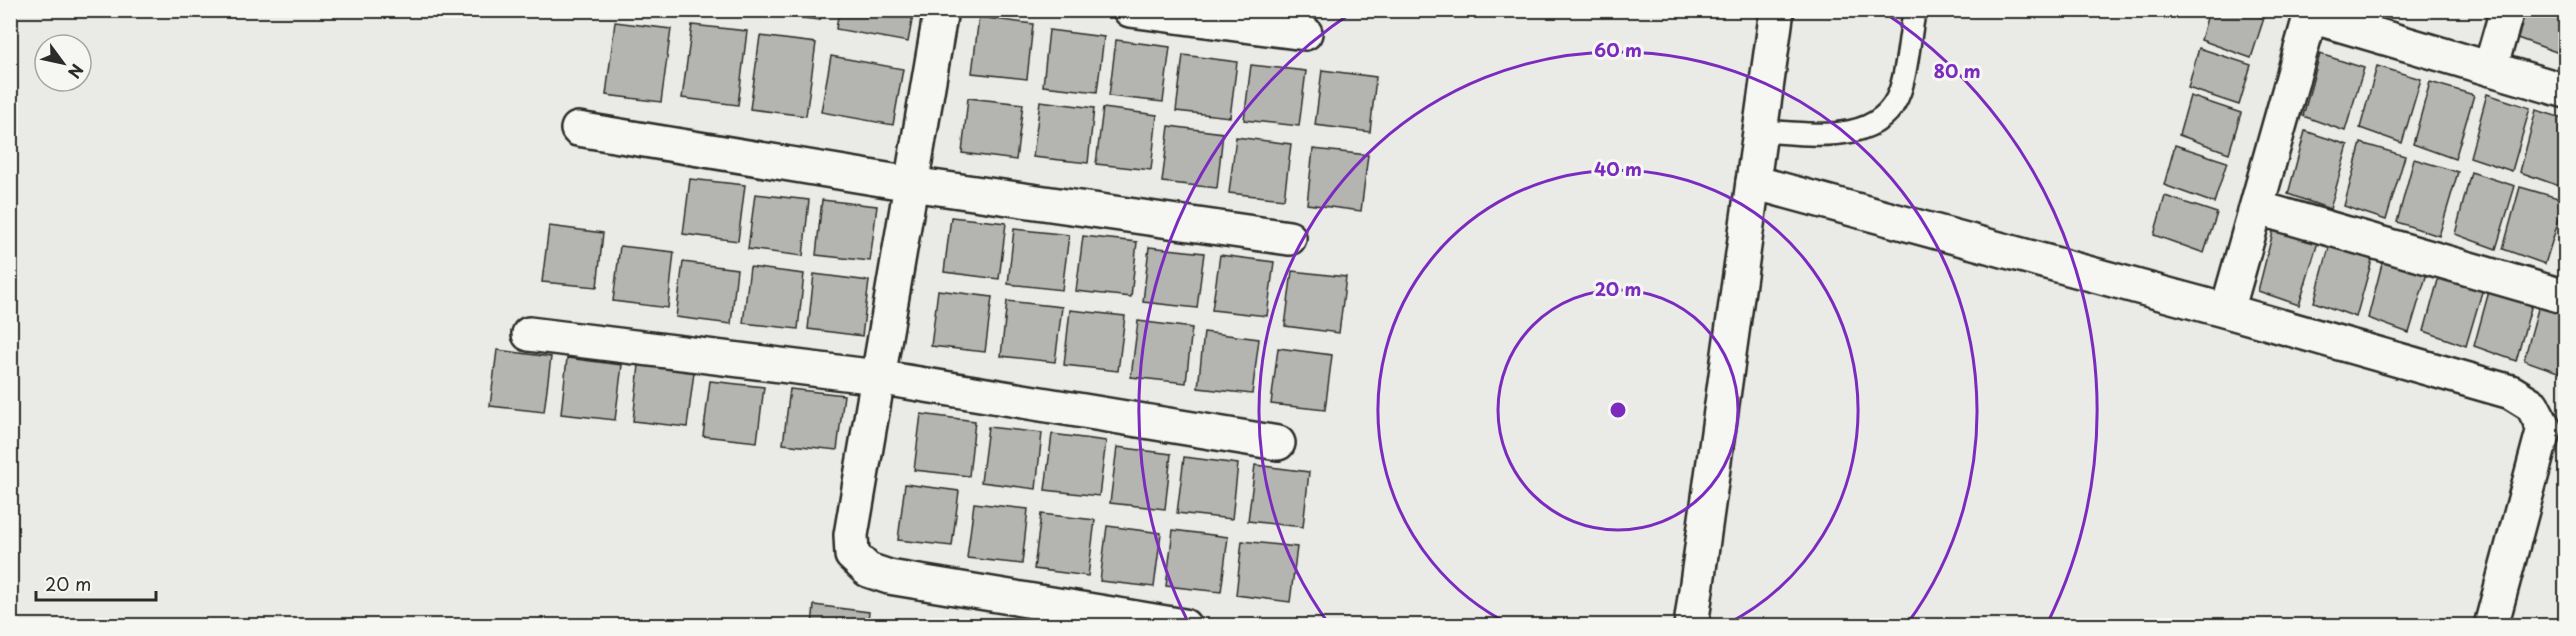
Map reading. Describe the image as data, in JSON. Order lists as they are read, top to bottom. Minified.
{"scale_bar":"20 m","north":"bottom right","rings":["60 m","80 m","40 m","20 m"]}
